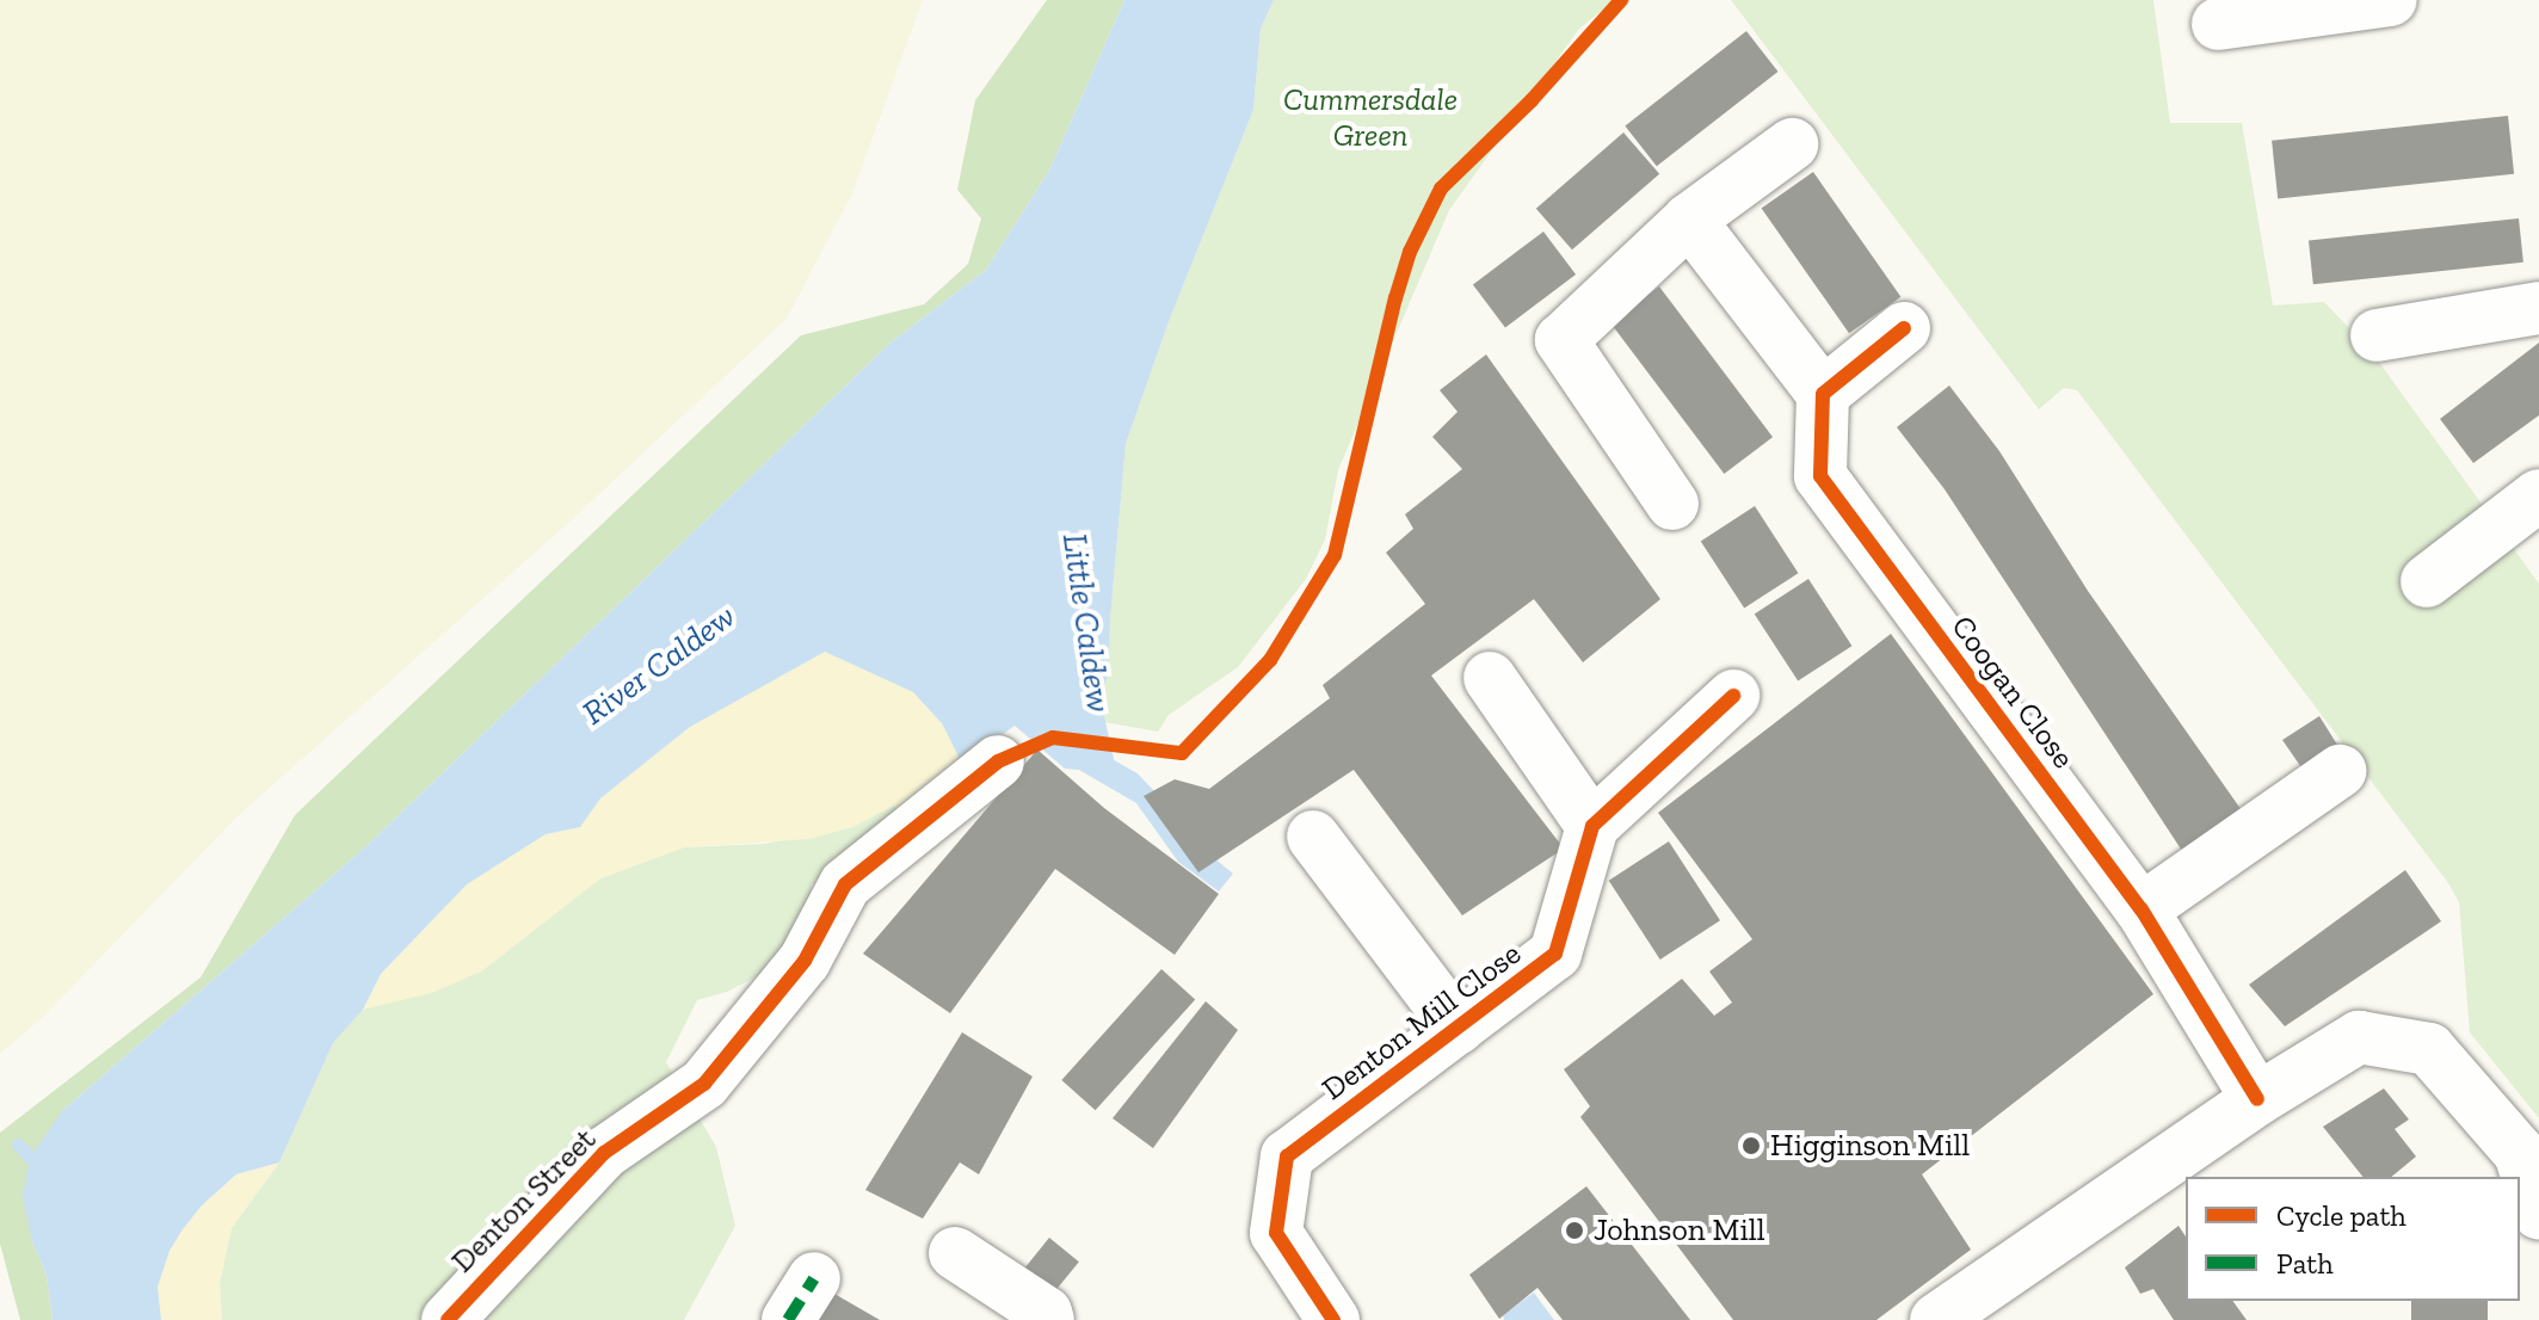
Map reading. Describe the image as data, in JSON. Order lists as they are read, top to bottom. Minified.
{"streets":{"street":["Coogan Close","Denton Mill Close","Denton Street"]},"water":["Little Caldew","River Caldew"],"parks":["Cummersdale Green"],"places":["Higginson Mill","Johnson Mill"],"legend":["Cycle path","Path"]}
